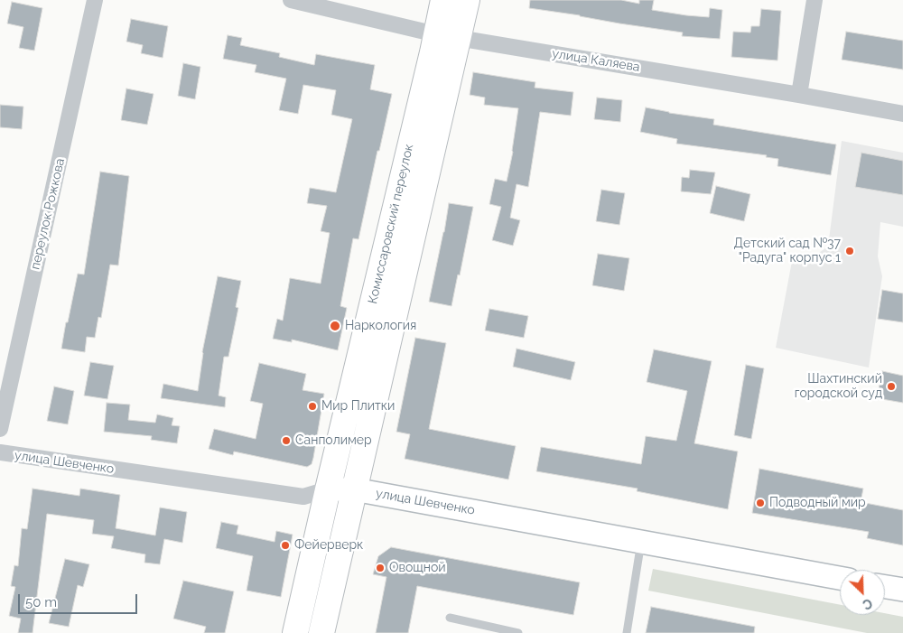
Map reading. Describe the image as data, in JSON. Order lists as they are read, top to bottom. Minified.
{"streets":{"main road":["Комиссаровский переулок","улица Шевченко"],"street":["улица Каляева","переулок Рожкова"]},"crossings":[["улица Каляева","Комиссаровский переулок"],["Комиссаровский переулок","улица Шевченко"]],"places":["Детский сад №37 \"Радуга\" корпус 1","Наркология","Шахтинский городской суд","Мир Плитки","Санполимер","Подводный мир","Фейерверк","Овощной"],"scale_bar":"50 m","north":"bottom right"}
